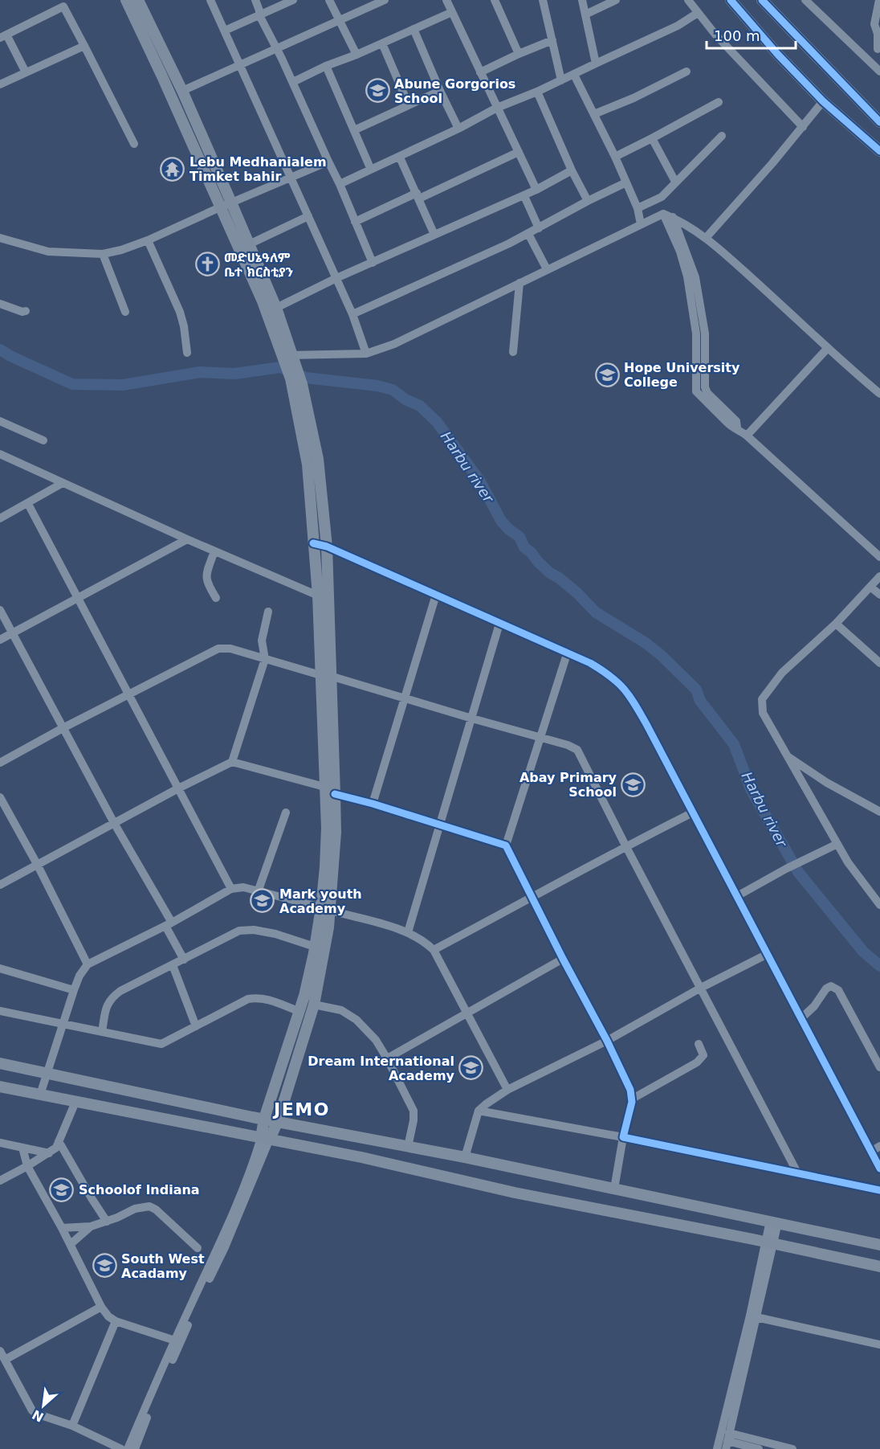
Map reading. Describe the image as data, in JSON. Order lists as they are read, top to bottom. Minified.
{"districts":["JEMO"],"water":["Harbu river"],"places":{"school or university":["Abune Gorgorios School","Hope University College","Abay Primary School","Mark youth Academy","Dream International Academy","Schoolof Indiana","South West Acadamy"],"temple":["Lebu Medhanialem Timket bahir"],"church":["መድሀኔዓለም ቤተ ክርስቲያን"]},"scale_bar":"100 m","north":"bottom left"}
